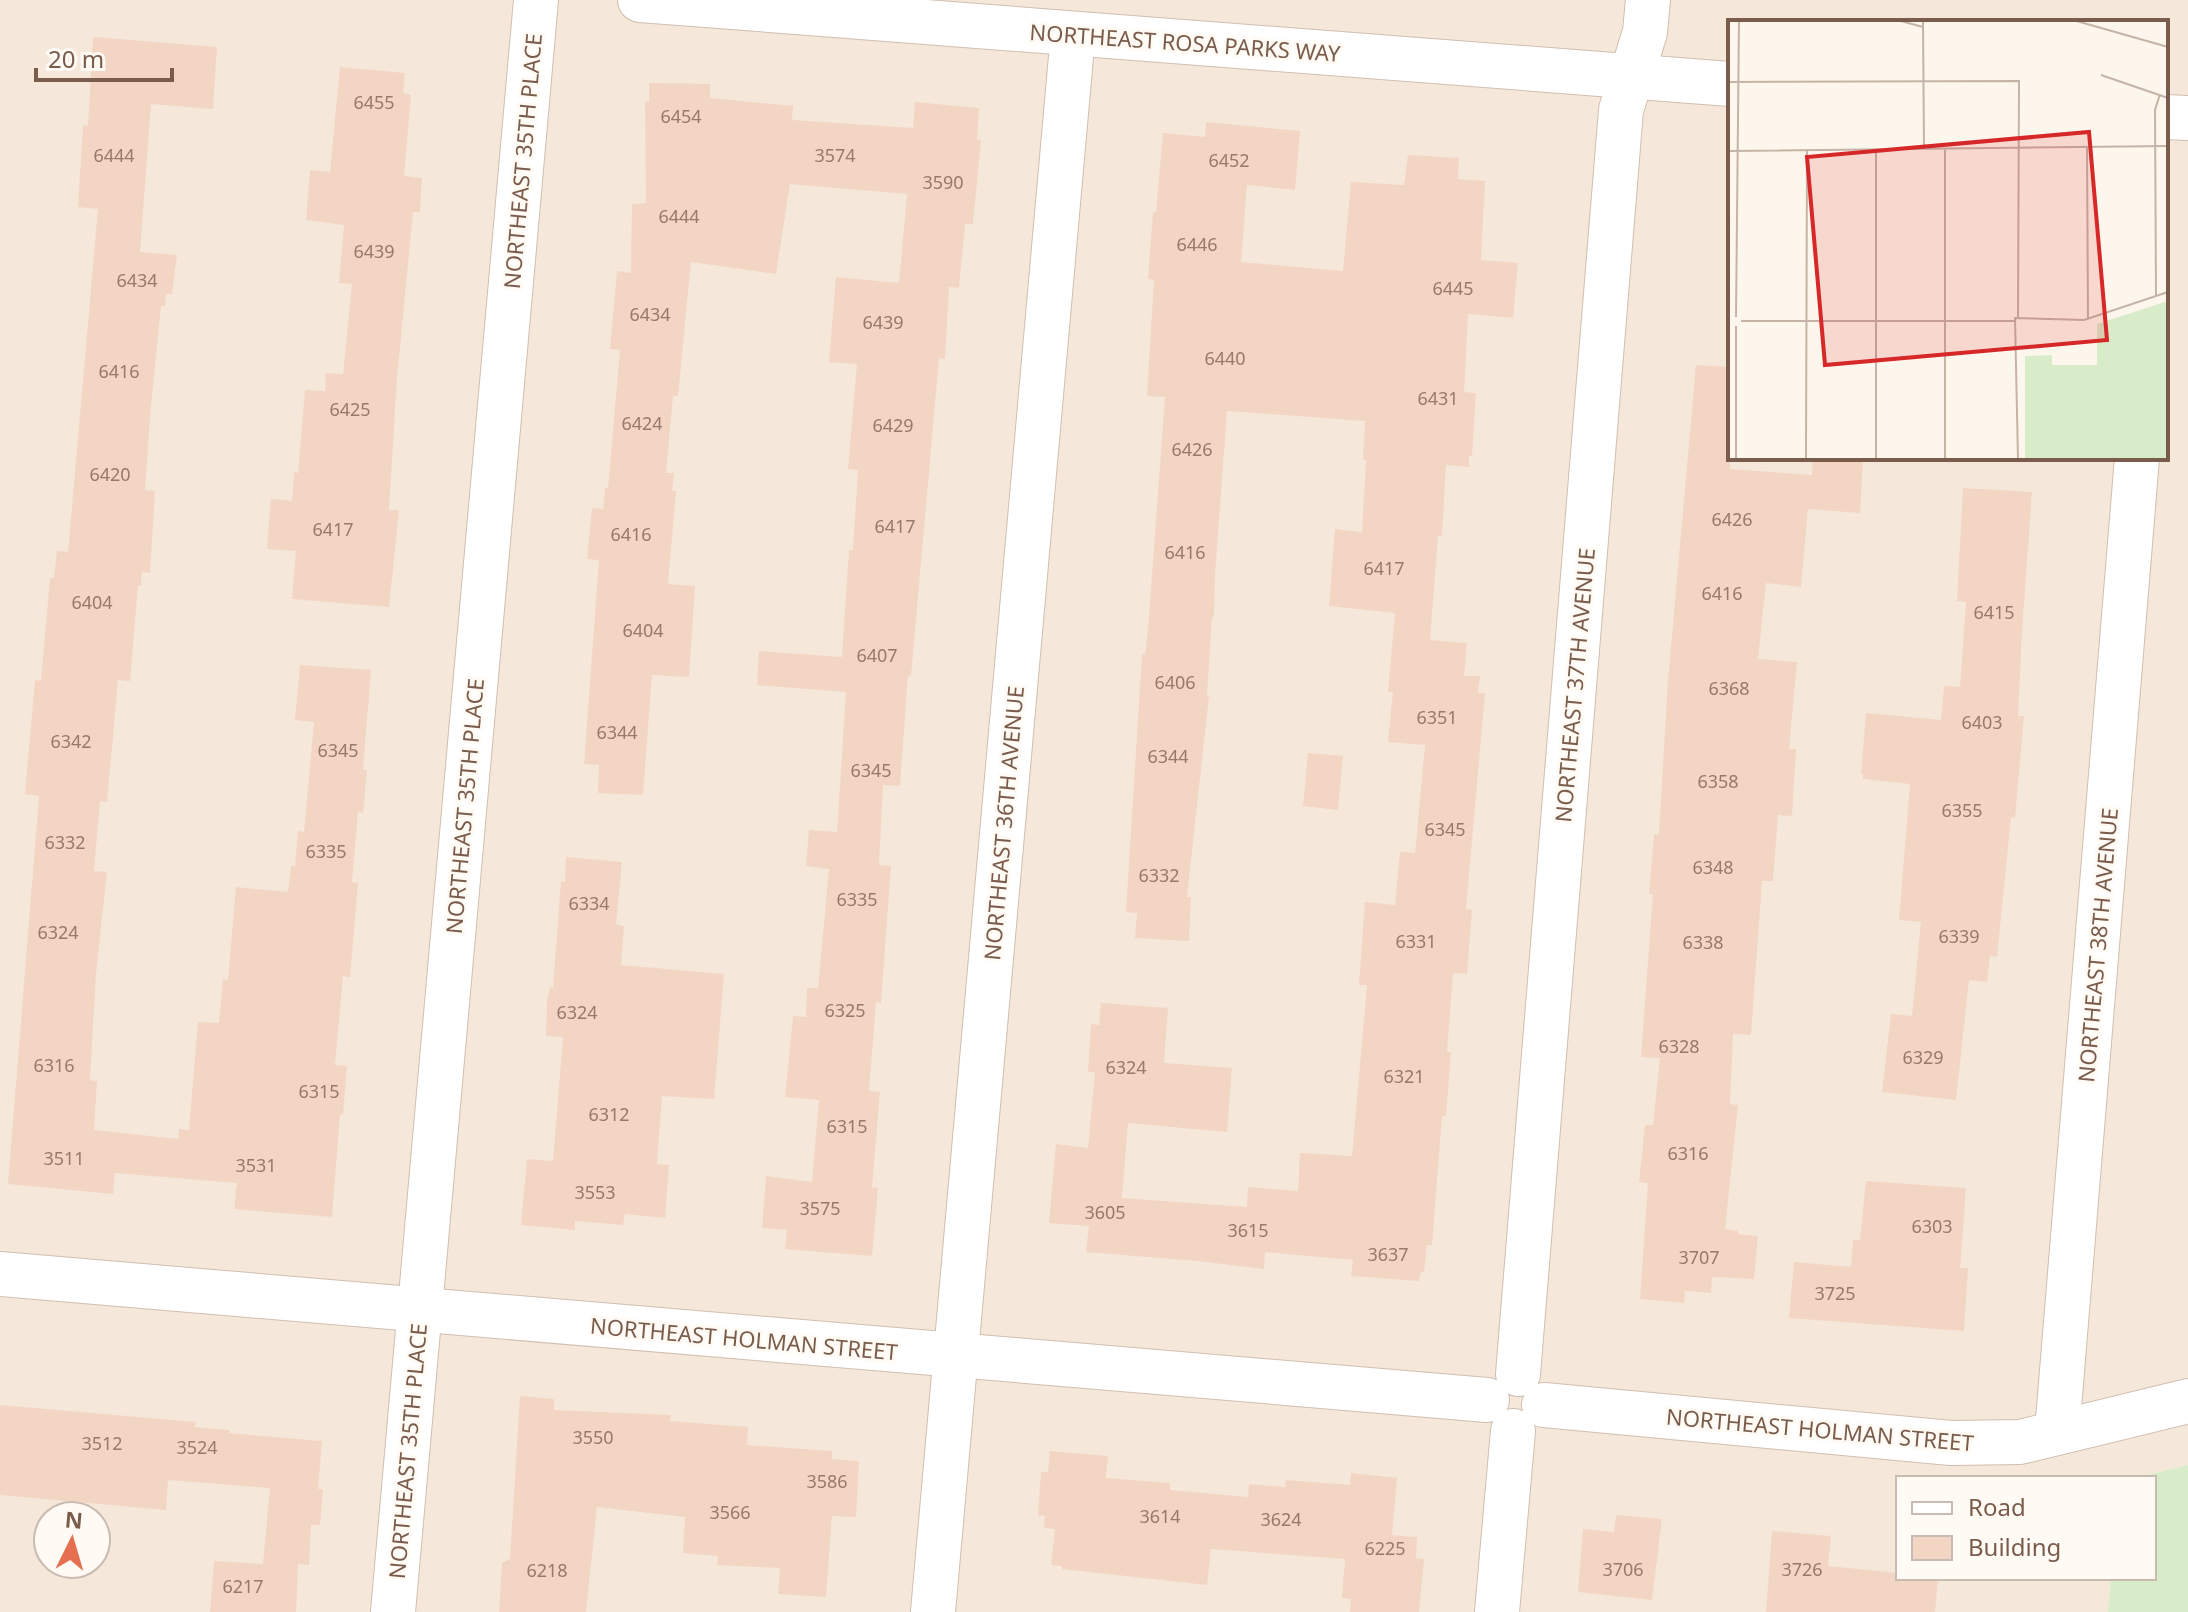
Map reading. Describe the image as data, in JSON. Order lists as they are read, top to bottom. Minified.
{"streets":{"street":["NORTHEAST ROSA PARKS WAY","NORTHEAST 35TH PLACE","NORTHEAST 37TH AVENUE","NORTHEAST 36TH AVENUE","NORTHEAST 38TH AVENUE","NORTHEAST HOLMAN STREET"]},"crossings":[["NORTHEAST ROSA PARKS WAY","NORTHEAST 37TH AVENUE"],["NORTHEAST ROSA PARKS WAY","NORTHEAST 36TH AVENUE"],["NORTHEAST 35TH PLACE","NORTHEAST HOLMAN STREET"],["NORTHEAST 37TH AVENUE","NORTHEAST HOLMAN STREET"],["NORTHEAST 36TH AVENUE","NORTHEAST HOLMAN STREET"],["NORTHEAST 38TH AVENUE","NORTHEAST HOLMAN STREET"]],"house_numbers":["6455","6454","6444","3574","6452","3590","6444","6446","6439","6434","6445","6434","6439","6440","6416","6431","6425","6424","6429","6426","6420","6426","6417","6417","6416","6416","6417","6416","6404","6415","6404","6407","6406","6368","6351","6403","6344","6342","6345","6344","6345","6358","6355","6345","6332","6335","6348","6332","6335","6334","6324","6339","6331","6338","6325","6324","6328","6329","6316","6324","6321","6315","6312","6315","6316","3511","3531","3553","3575","3605","6303","3615","3637","3707","3725","3550","3512","3524","3586","3566","3614","3624","6225","3706","3726","6218","6217"],"legend":["Road","Building"],"scale_bar":"20 m","north":"top"}
